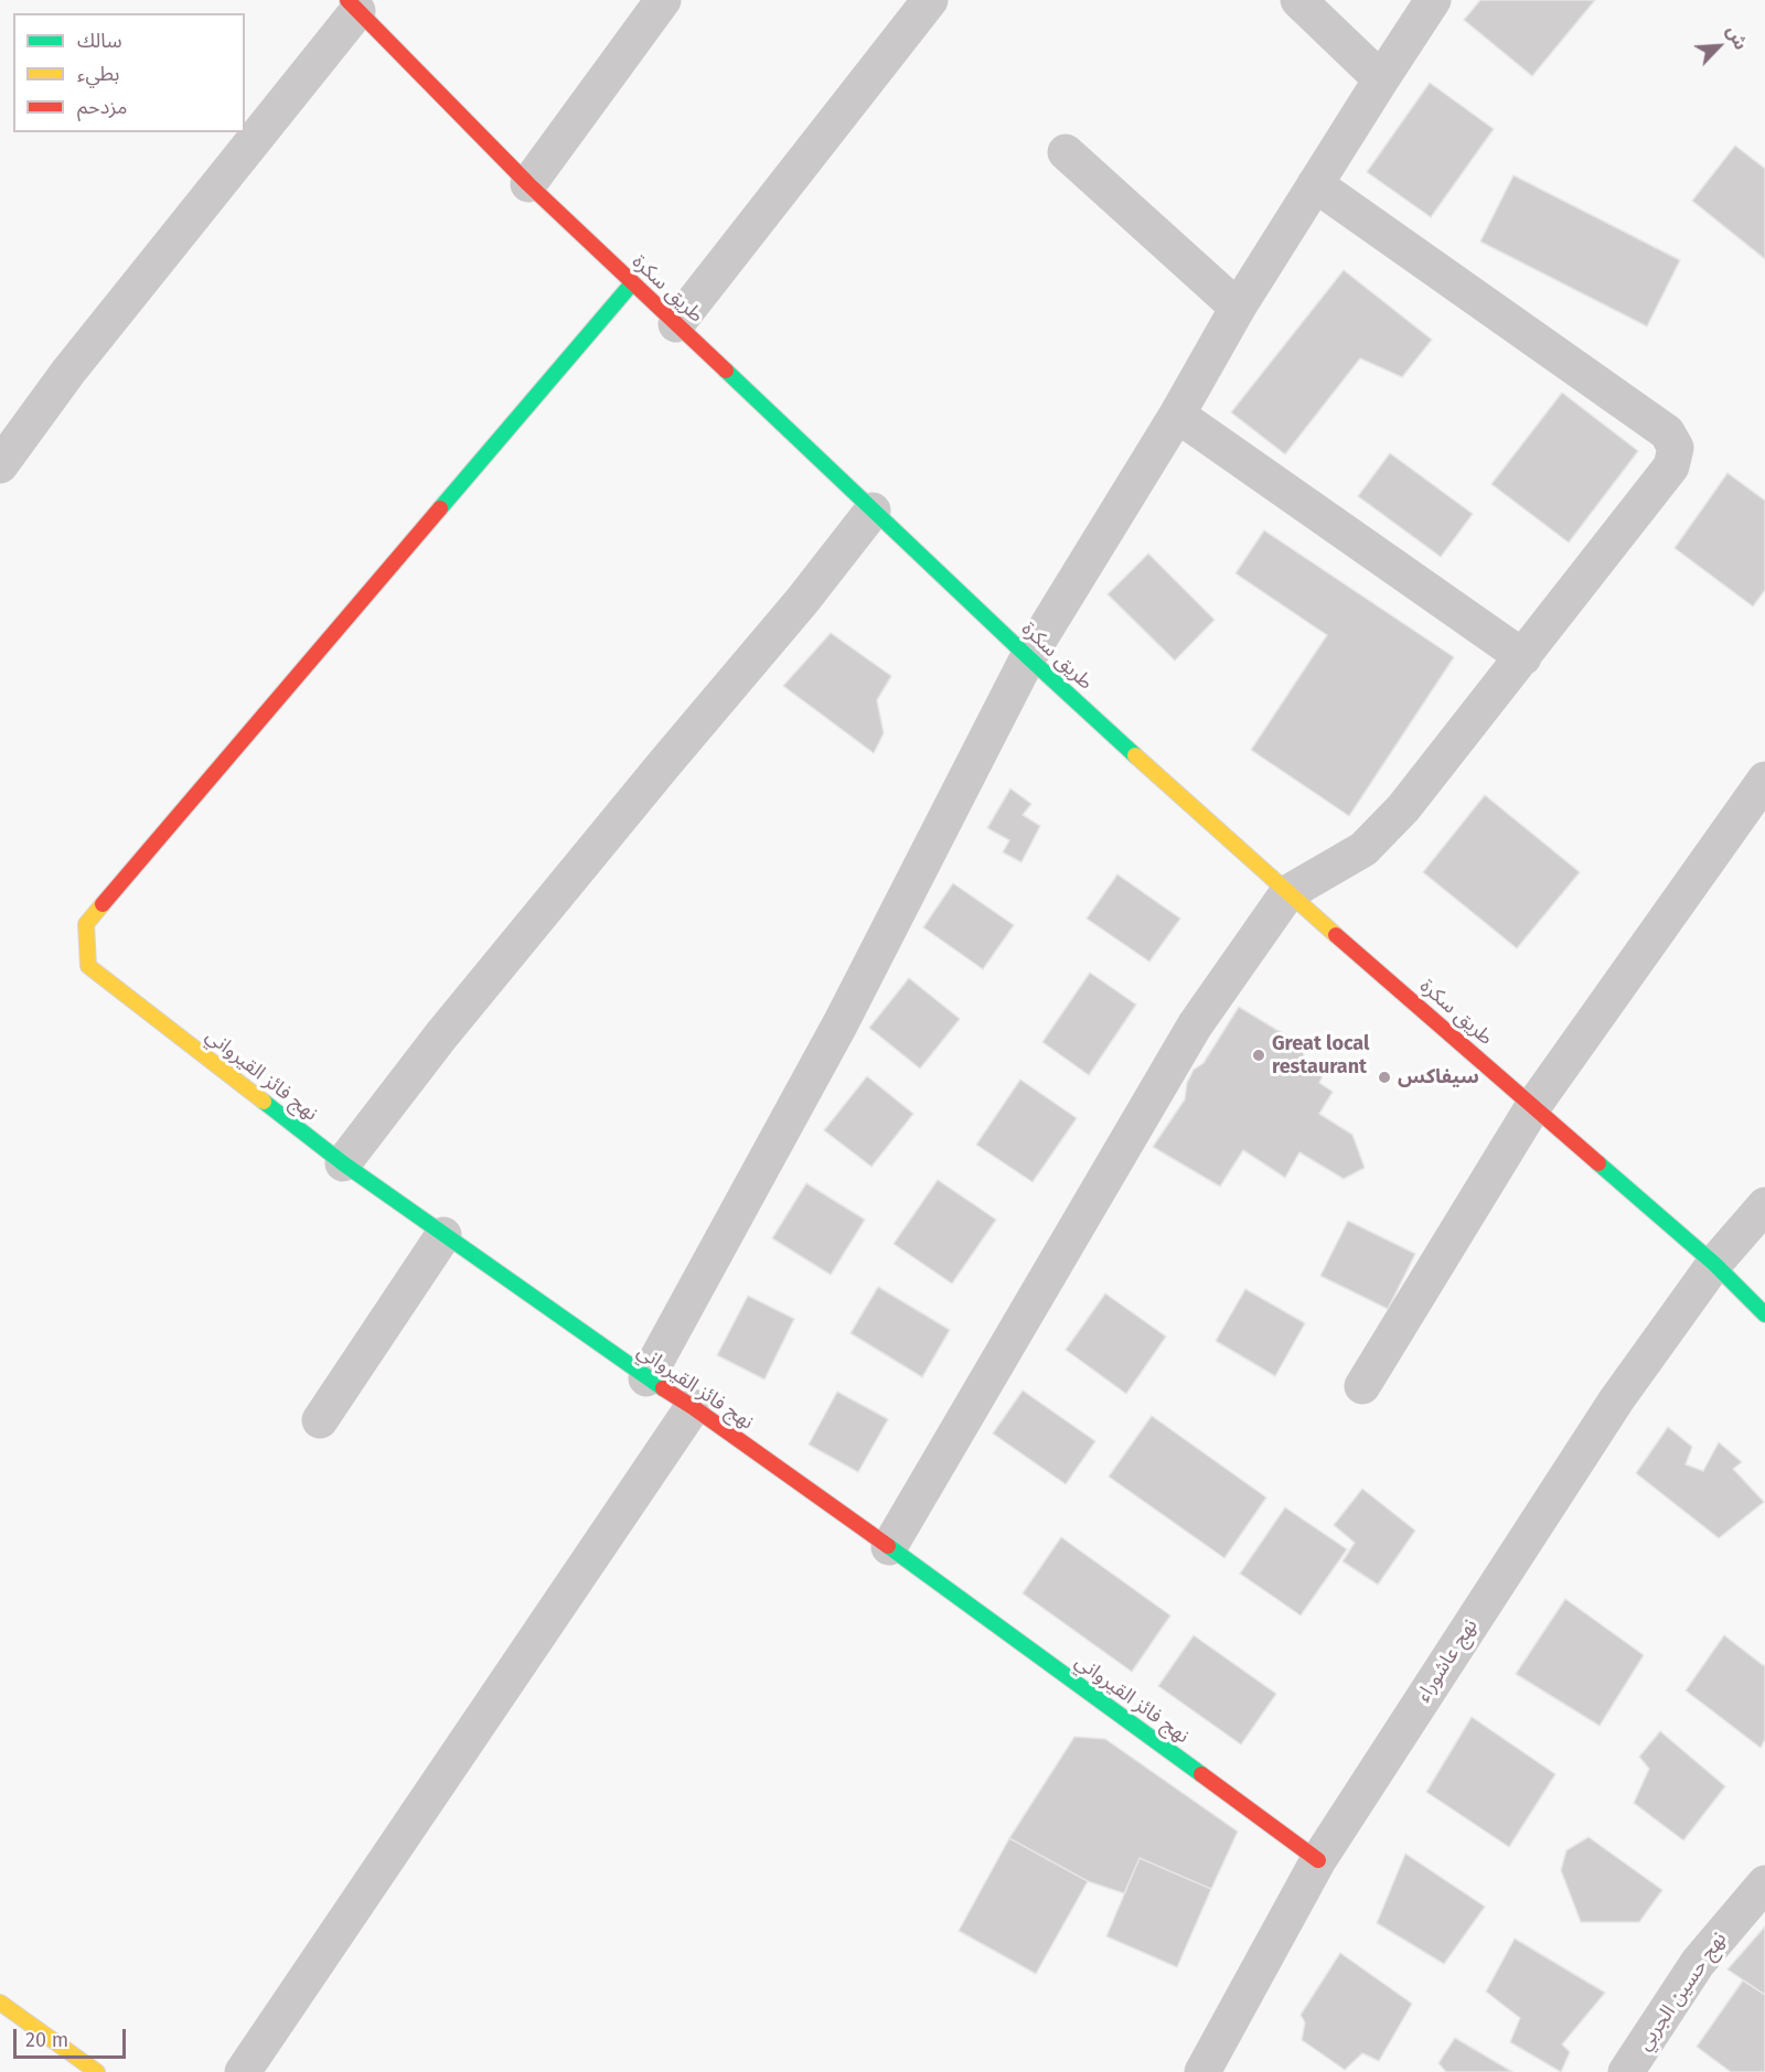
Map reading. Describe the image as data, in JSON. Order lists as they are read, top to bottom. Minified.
{"streets":{"street":["طريق سكرة","نهج فائز القيرواني","نهج عاشوراء","نهج حسين الجربي"]},"crossings":[["طريق سكرة","نهج فائز القيرواني"],["طريق سكرة","نهج عاشوراء"],["نهج فائز القيرواني","نهج عاشوراء"]],"places":["Great local restaurant","سيفاكس"],"legend":["سالك","بطيء","مزدحم"],"scale_bar":"20 m","north":"top right"}
